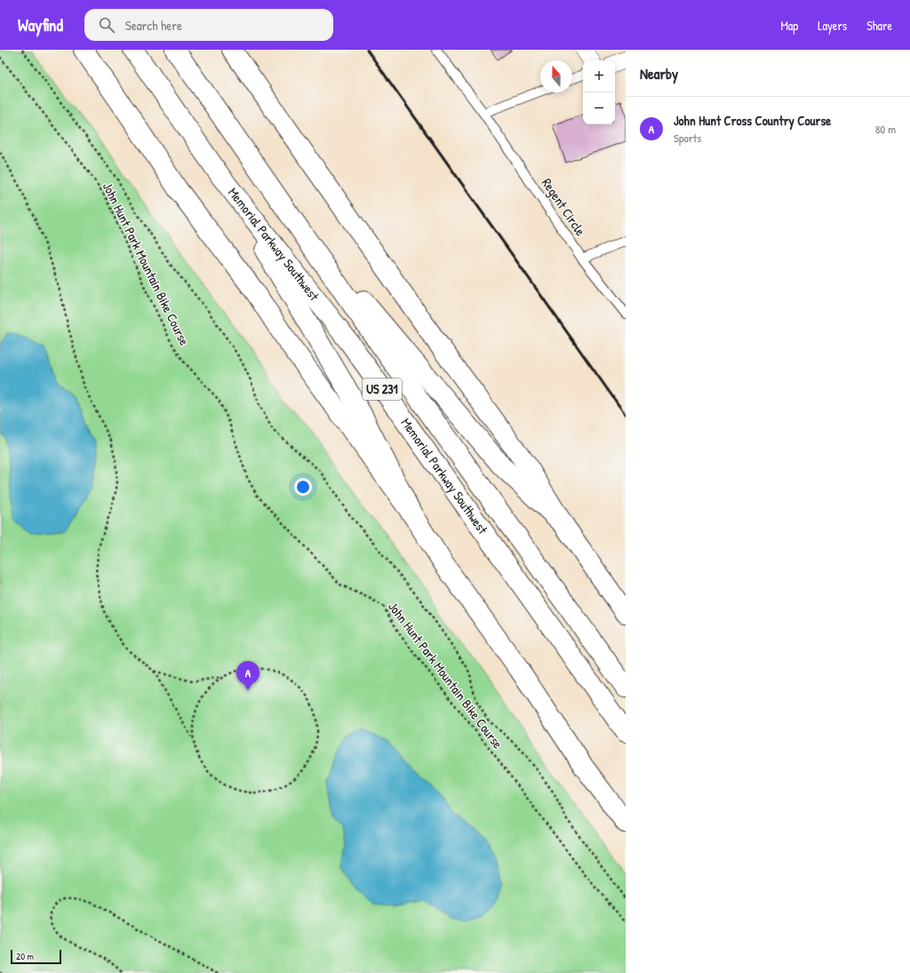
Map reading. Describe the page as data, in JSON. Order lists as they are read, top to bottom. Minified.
{"streets":{"main road":["Memorial Parkway Southwest","US 231"],"lane":["Regent Circle"],"path":["John Hunt Park Mountain Bike Course"]},"scale_bar":"20 m","north":"top","page":{"header":"Wayfind","search":"Search here","nav":["Map","Layers","Share"],"heading":"Nearby","map_buttons":["+","−"],"list":[{"mark":"A","name":"John Hunt Cross Country Course","note":"Sports","value":"80 m"}],"pins":"A","scale":"20 m"}}
